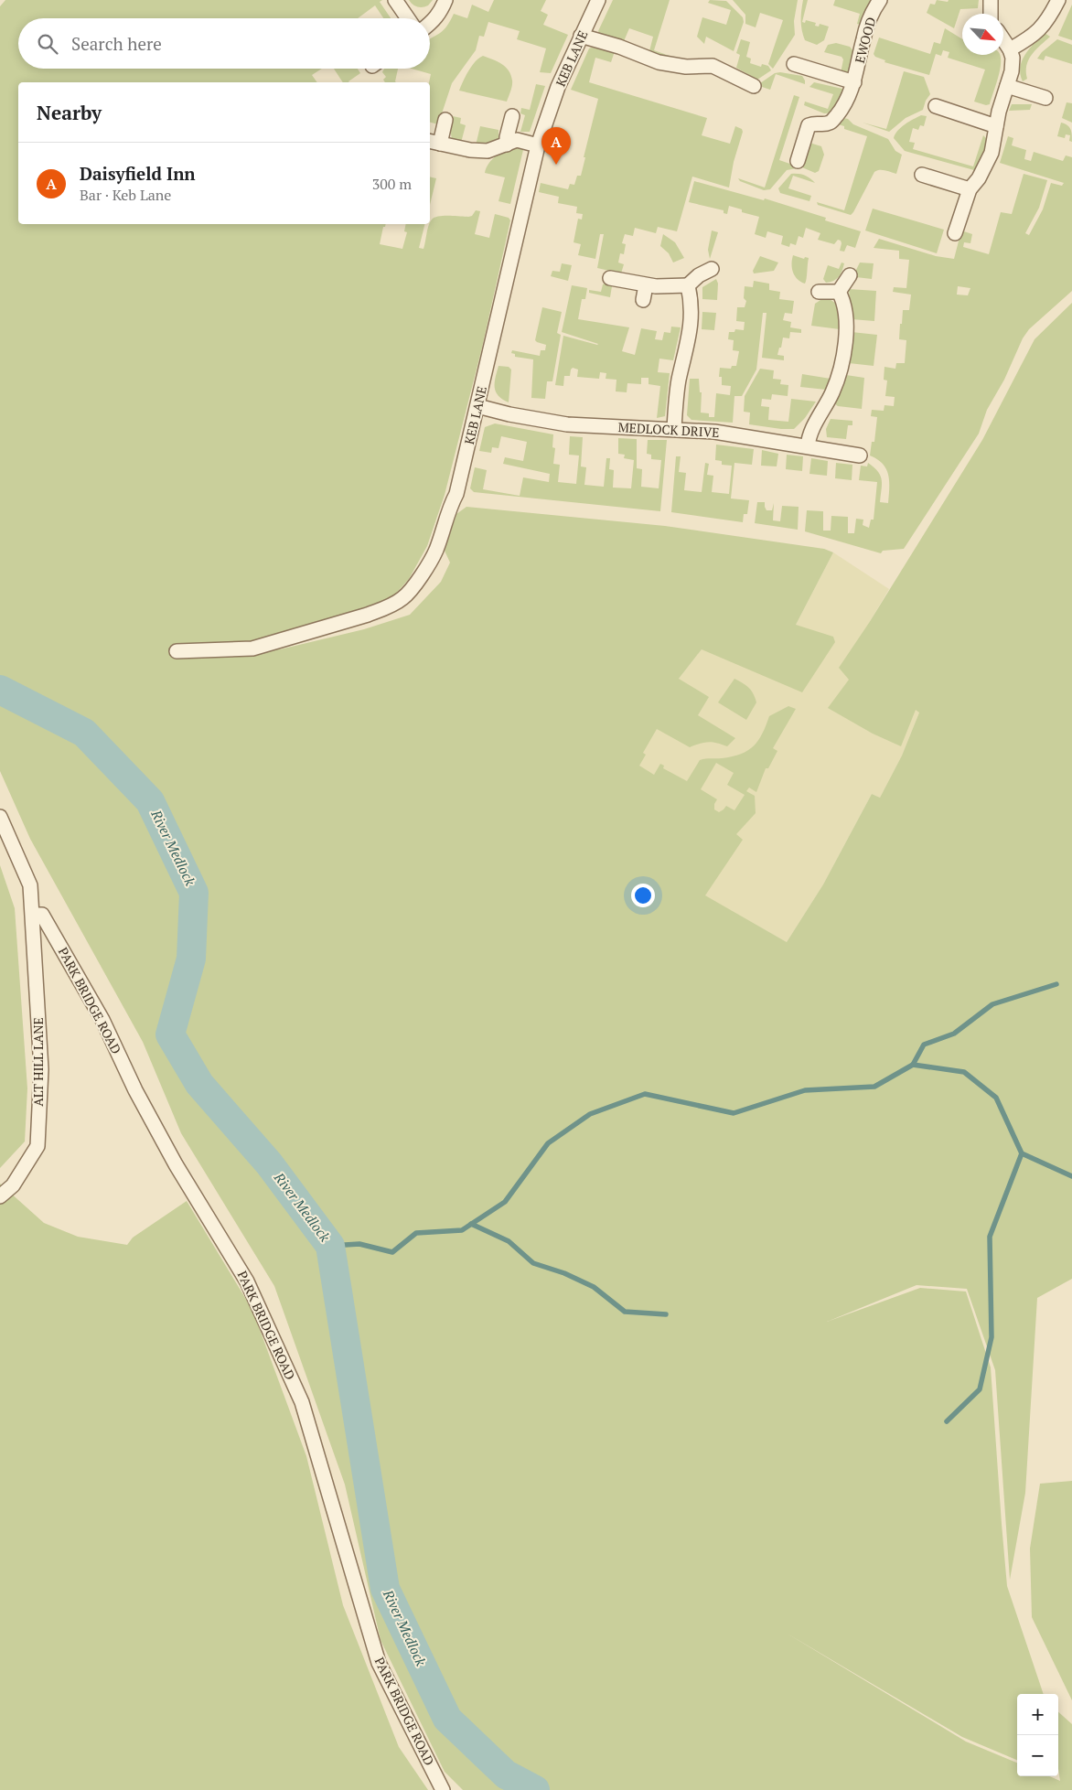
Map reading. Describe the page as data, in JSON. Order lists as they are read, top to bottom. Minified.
{"streets":{"street":["EWOOD","KEB LANE","MEDLOCK DRIVE","PARK BRIDGE ROAD","ALT HILL LANE"]},"crossings":[["KEB LANE","MEDLOCK DRIVE"],["PARK BRIDGE ROAD","ALT HILL LANE"]],"water":["River Medlock"],"north":"bottom right","page":{"search":"Search here","heading":"Nearby","pins":"A","list":[{"mark":"A","name":"Daisyfield Inn","note":"Bar · Keb Lane","value":"300 m"}],"map_buttons":["+","−"]}}
